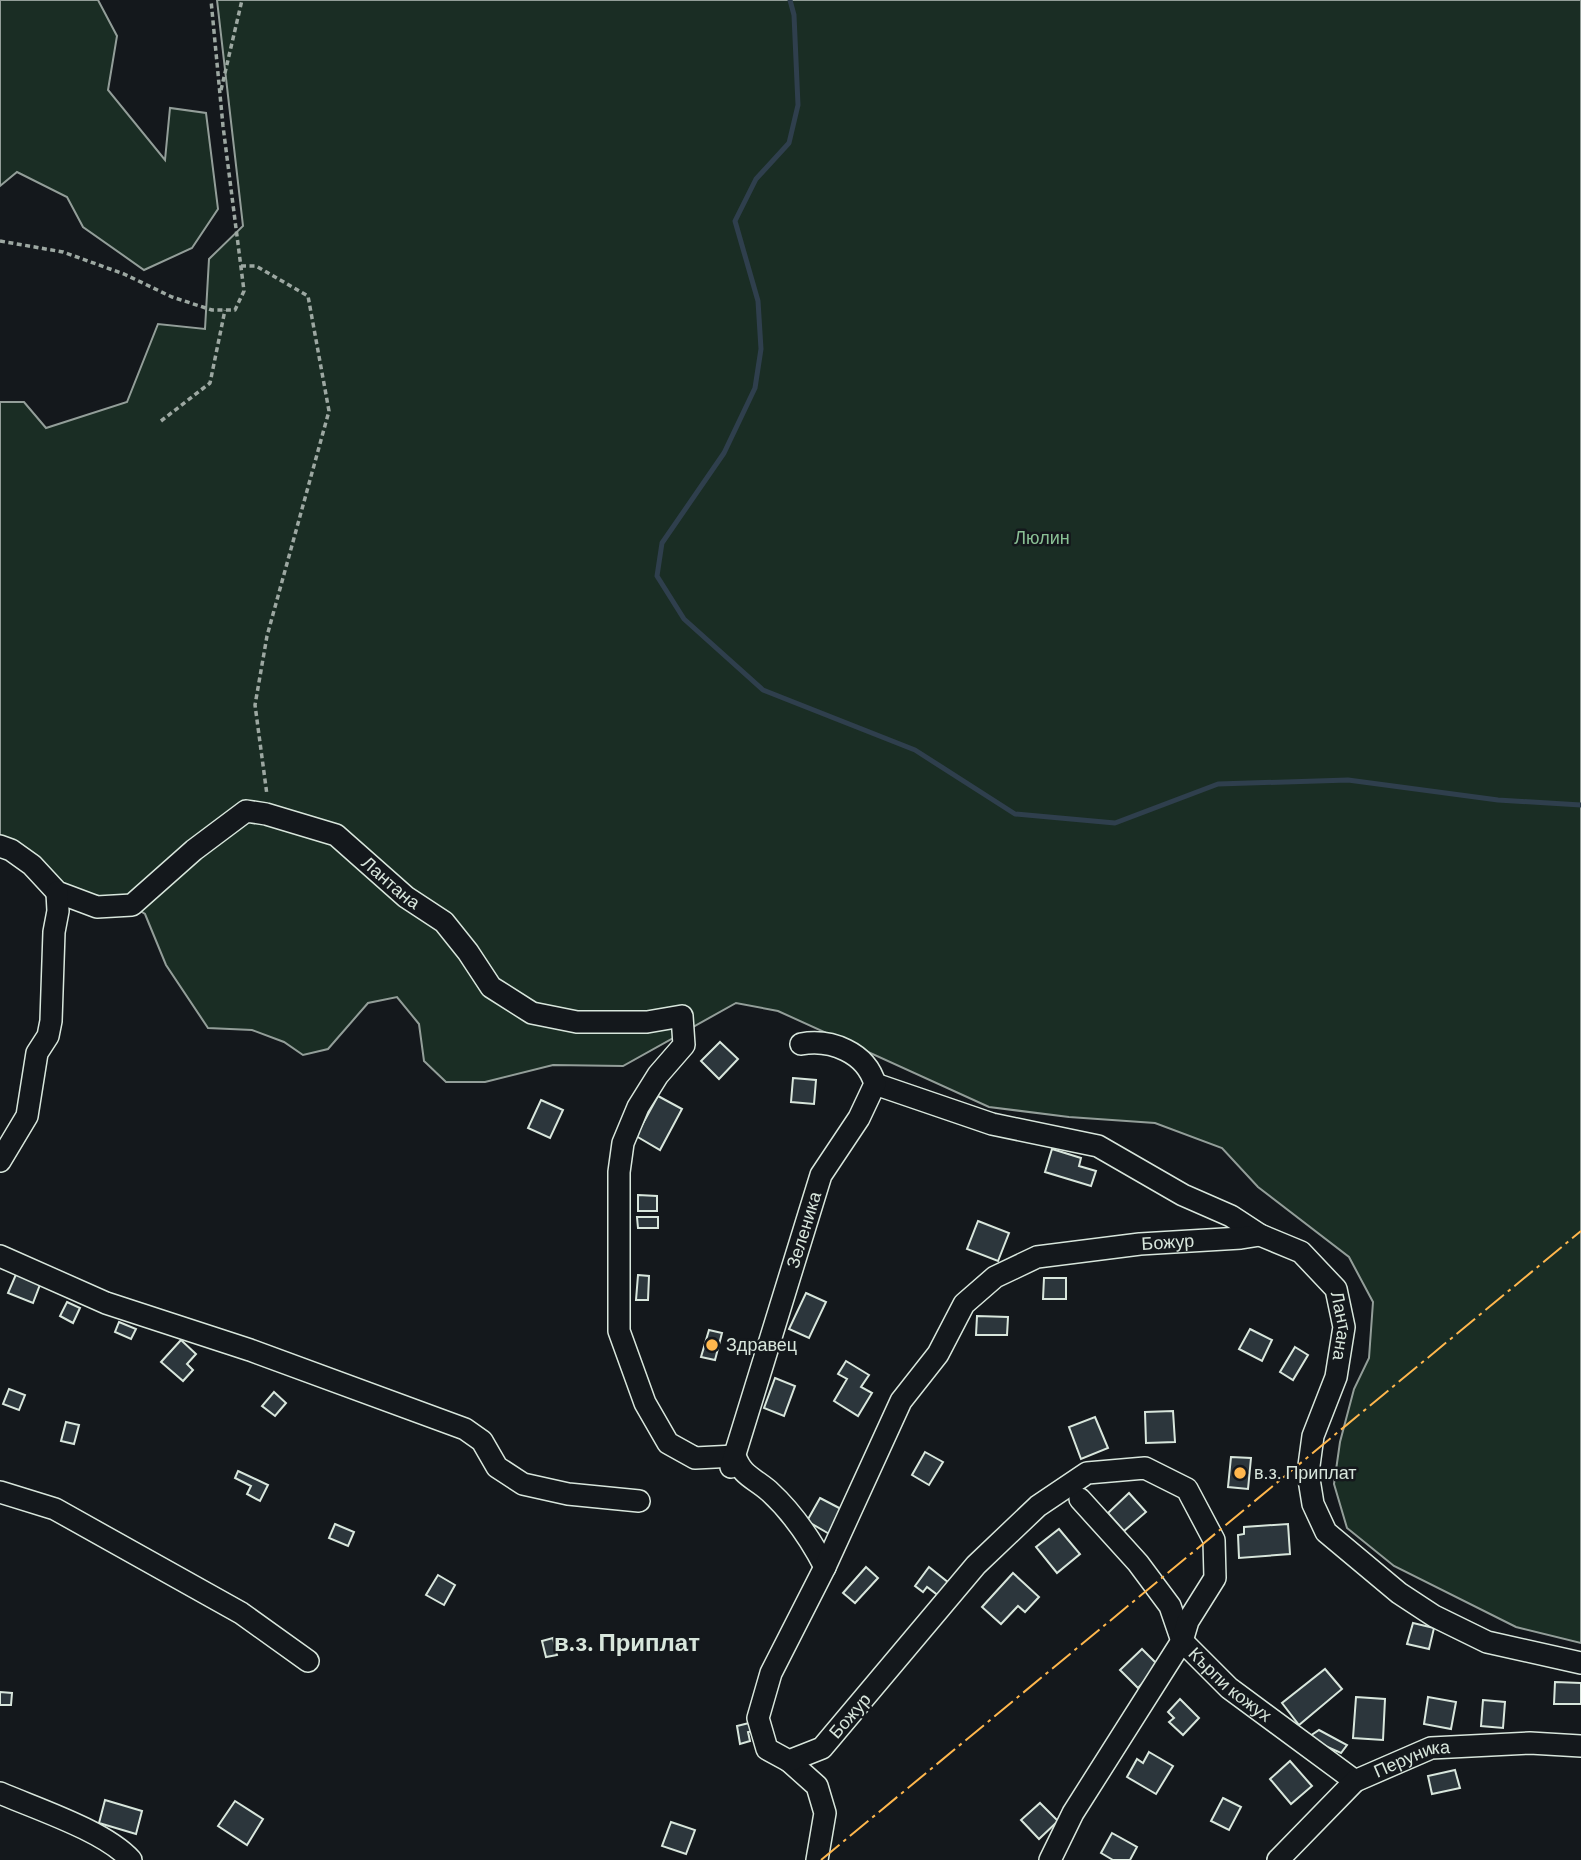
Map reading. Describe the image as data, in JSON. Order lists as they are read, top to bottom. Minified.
{"streets":{"street":["Лантана","Зеленика","Божур","Кърпи кожух","Перуника"]},"crossings":[["Лантана","Зеленика"],["Лантана","Божур"],["Божур","Кърпи кожух"],["Кърпи кожух","Перуника"]],"districts":["в.з. Приплат"],"parks":["Люлин"],"places":["Здравец","в.з. Приплат"]}
